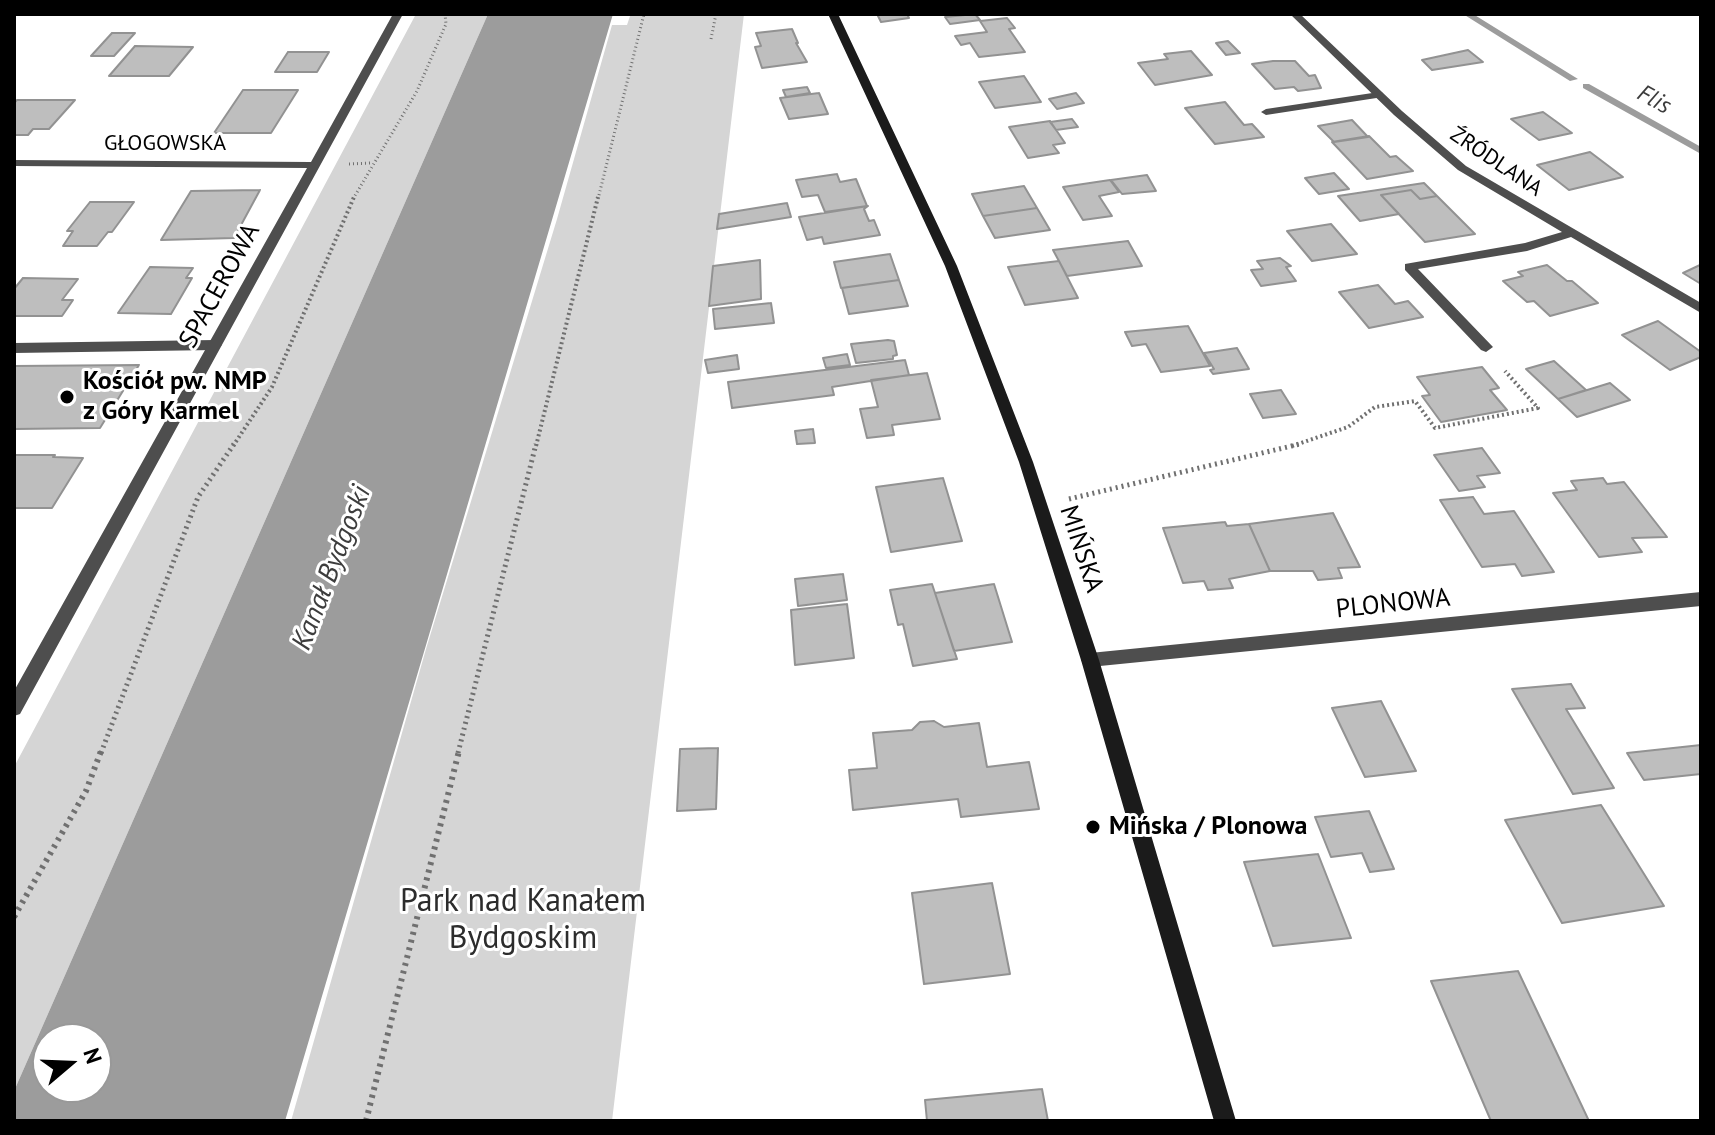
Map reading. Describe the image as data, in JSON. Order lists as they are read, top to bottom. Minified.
{"streets":{"street":["GŁOGOWSKA","ŹRÓDLANA","SPACEROWA","MIŃSKA","PLONOWA"]},"crossings":[["GŁOGOWSKA","SPACEROWA"],["MIŃSKA","PLONOWA"]],"water":["Flis","Kanał Bydgoski"],"parks":["Park nad Kanałem Bydgoskim"],"places":["Kościół pw. NMP z Góry Karmel","Mińska / Plonowa"],"north":"right"}
